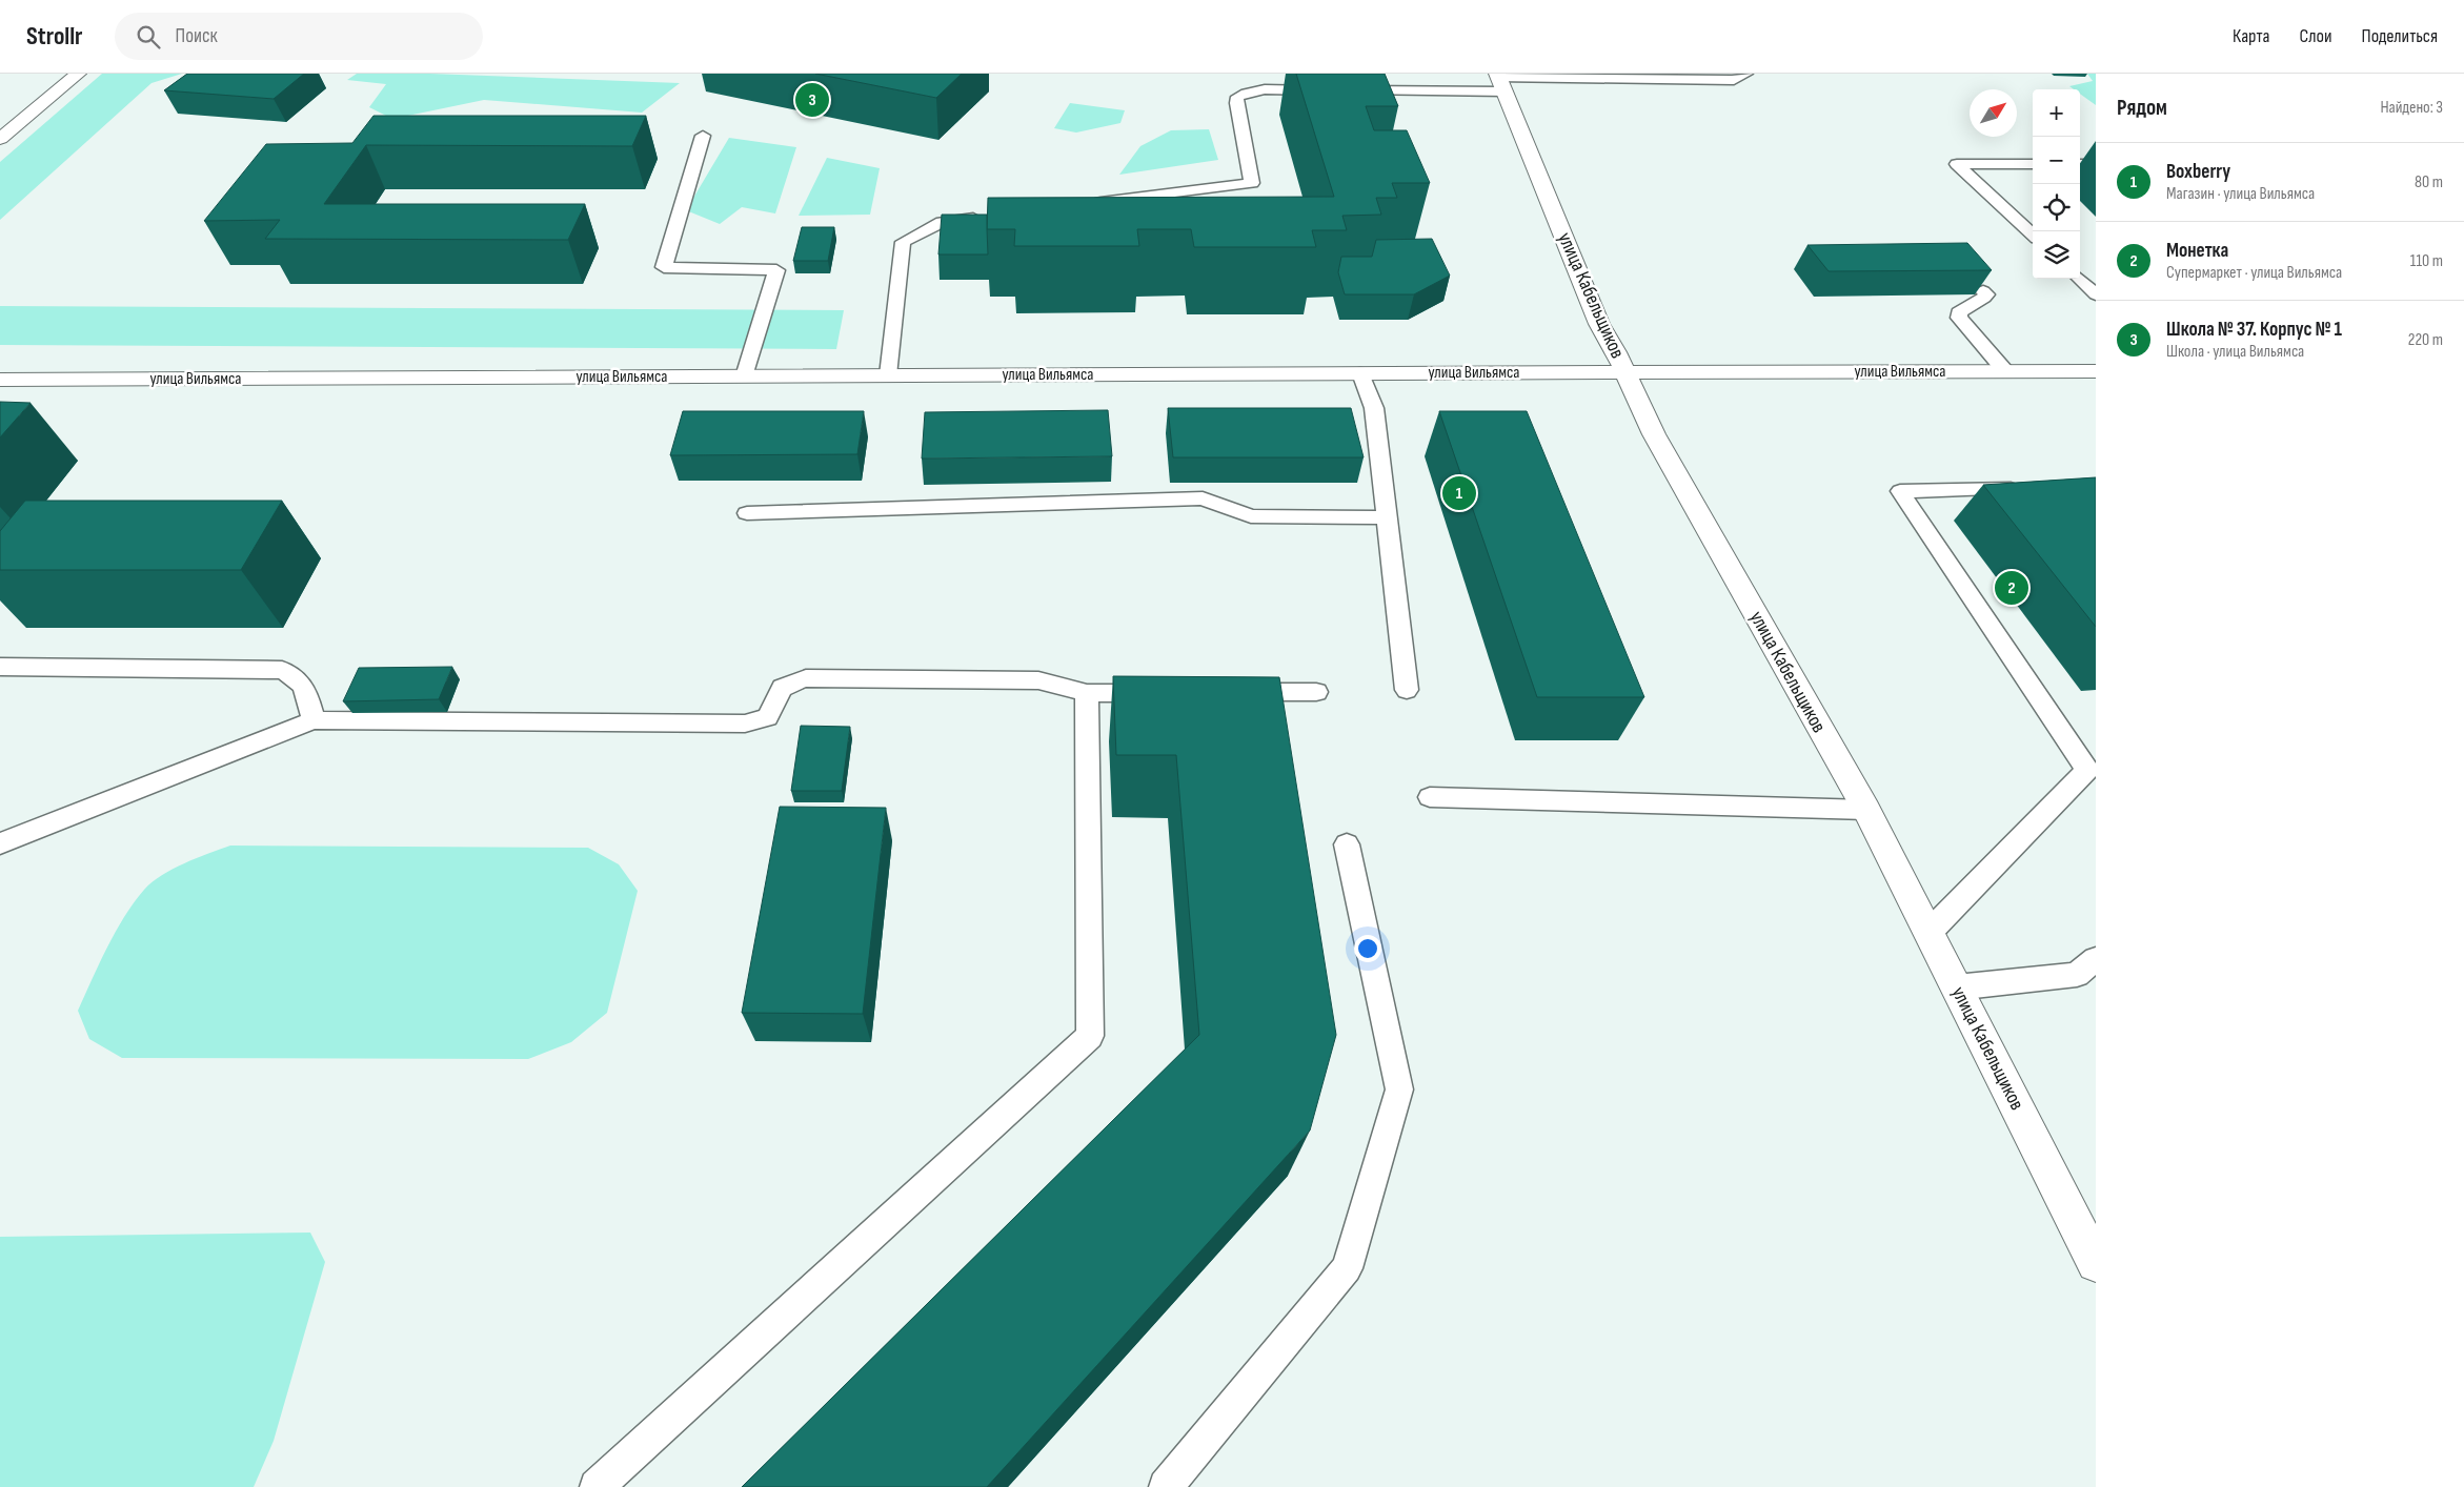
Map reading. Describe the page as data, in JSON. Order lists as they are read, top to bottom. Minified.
{"streets":{"street":["улица Кабельщиков","улица Вильямса"]},"crossings":[["улица Кабельщиков","улица Вильямса"]],"north":"top right","page":{"header":"Strollr","search":"Поиск","nav":["Карта","Слои","Поделиться"],"heading":["Рядом","Найдено: 3"],"pins":["3","1","2"],"map_buttons":["+","−"],"list":[{"mark":"1","name":"Boxberry","note":"Магазин · улица Вильямса","value":"80 m"},{"mark":"2","name":"Монетка","note":"Супермаркет · улица Вильямса","value":"110 m"},{"mark":"3","name":"Школа № 37. Корпус № 1","note":"Школа · улица Вильямса","value":"220 m"}]}}
